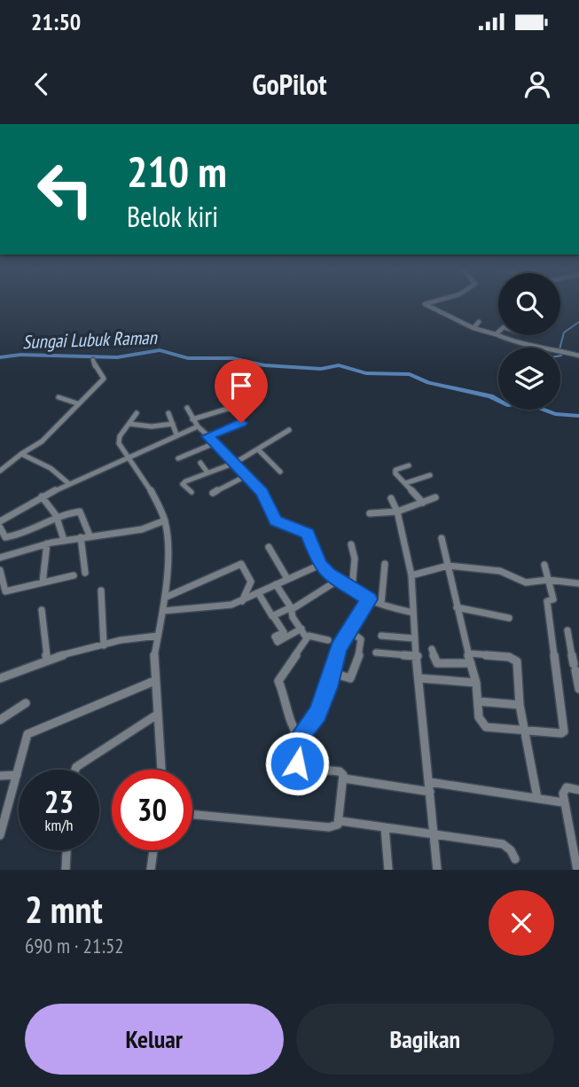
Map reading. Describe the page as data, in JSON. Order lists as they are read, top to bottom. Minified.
{"water":["Sungai Lubuk Raman"],"page":{"status":"21:50","header":"GoPilot","turn":["210 m","Belok kiri"],"speed":"23 km/h","limit":"30","heading":["2 mnt","690 m · 21:52"],"buttons":["Keluar","Bagikan"]}}
